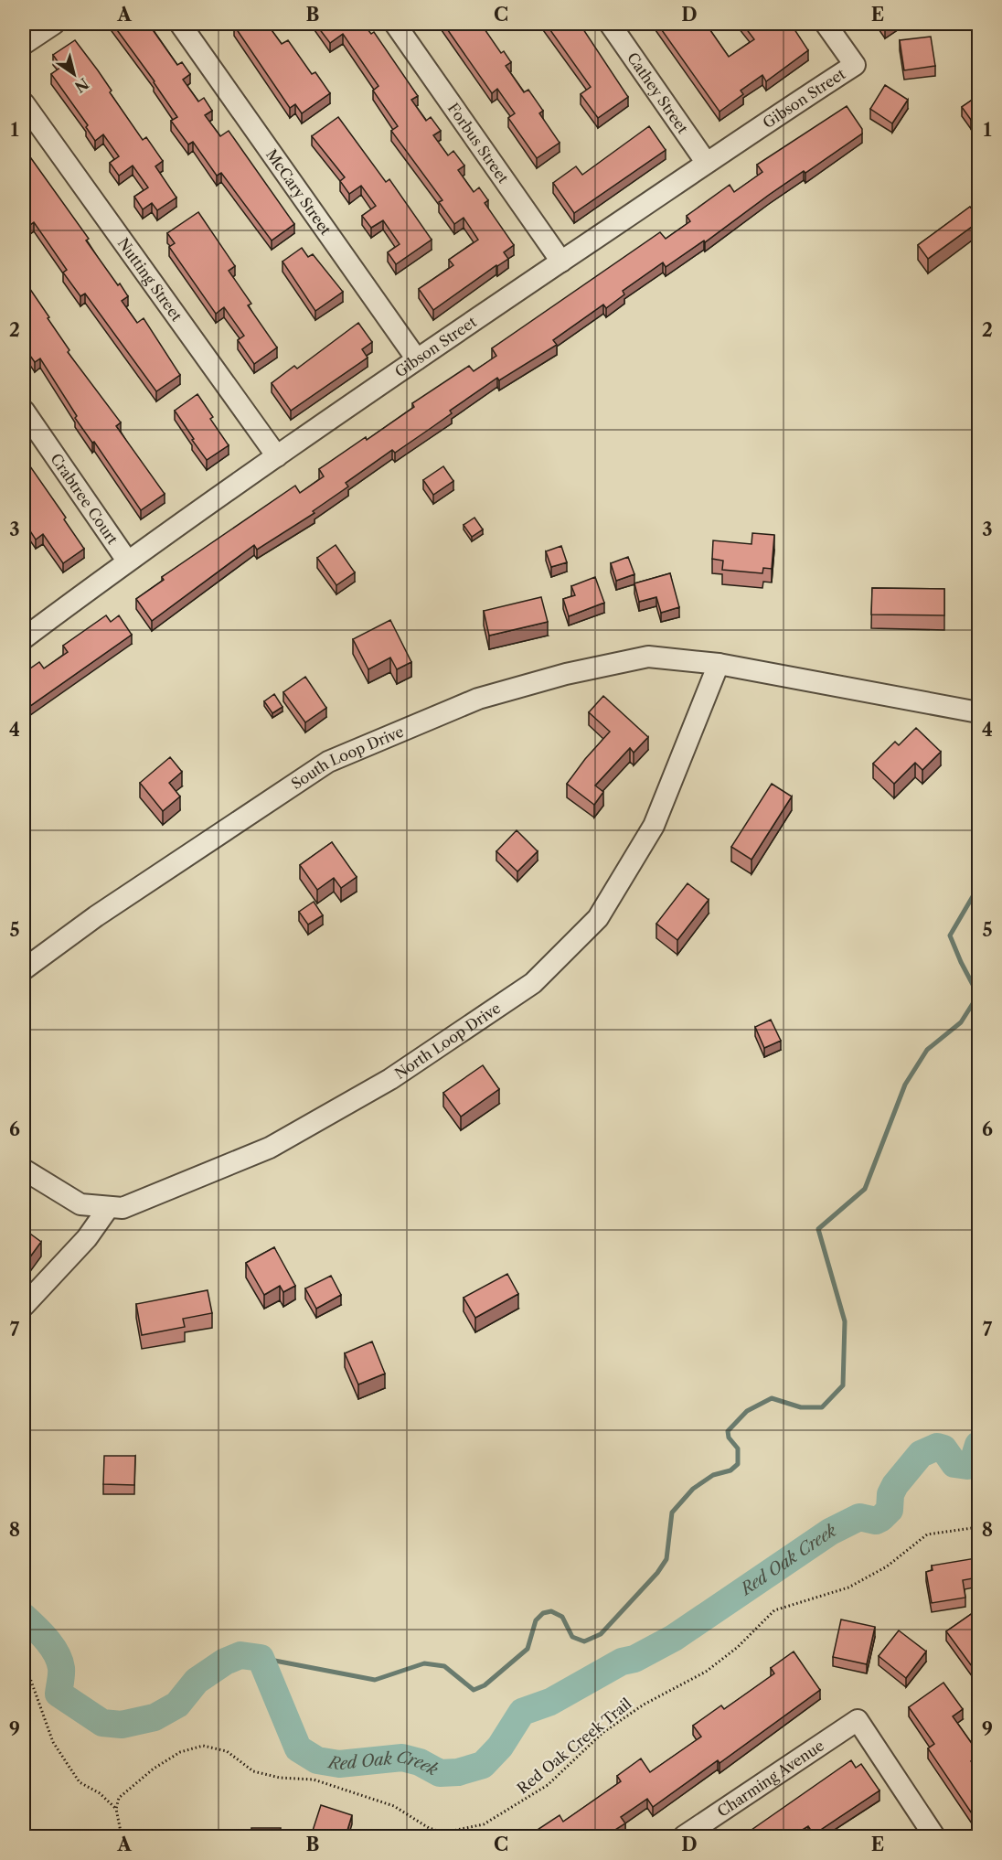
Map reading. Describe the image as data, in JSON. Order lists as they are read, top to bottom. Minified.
{"streets":{"street":["Cathey Street","Gibson Street","Forbus Street","McCary Street","Nutting Street","Crabtree Court","South Loop Drive","North Loop Drive","Charming Avenue"],"path":["Red Oak Creek Trail"]},"crossings":[["Cathey Street","Gibson Street"],["Gibson Street","Forbus Street"],["Gibson Street","McCary Street"],["Gibson Street","Nutting Street"],["Gibson Street","Crabtree Court"],["South Loop Drive","North Loop Drive"]],"water":["Red Oak Creek"],"north":"bottom right","grid":{"columns":["A","B","C","D","E"],"rows":["1","2","3","4","5","6","7","8","9"]}}
